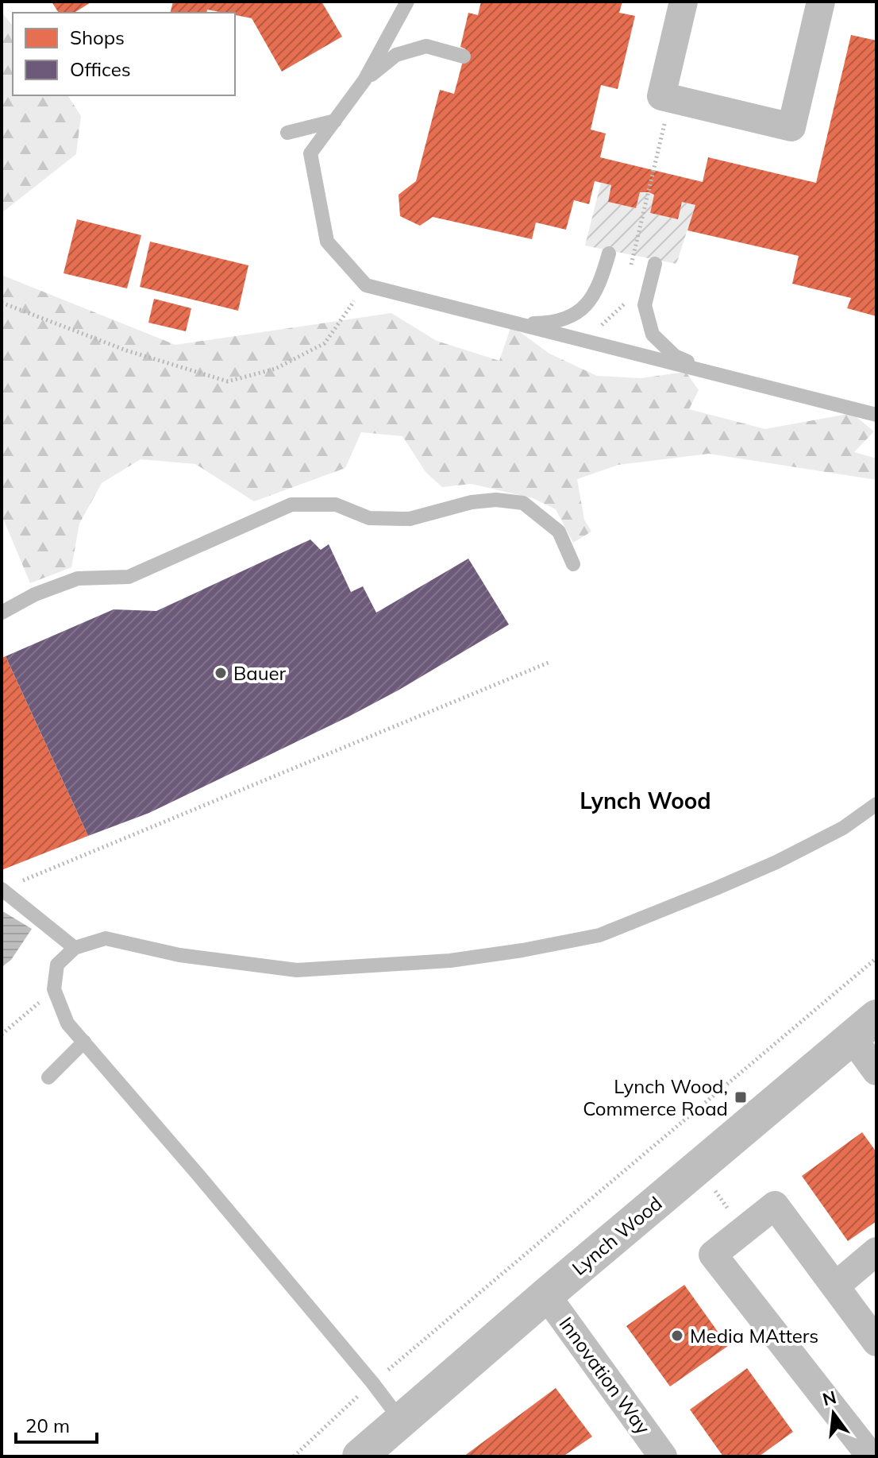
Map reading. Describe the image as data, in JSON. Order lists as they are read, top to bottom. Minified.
{"streets":{"street":["Lynch Wood","Innovation Way"]},"crossings":[["Lynch Wood","Innovation Way"]],"districts":["Lynch Wood"],"places":{"other":["Bauer","Media MAtters"],"transit":["Lynch Wood, Commerce Road"]},"legend":["Shops","Offices"],"scale_bar":"20 m","north":"top"}
